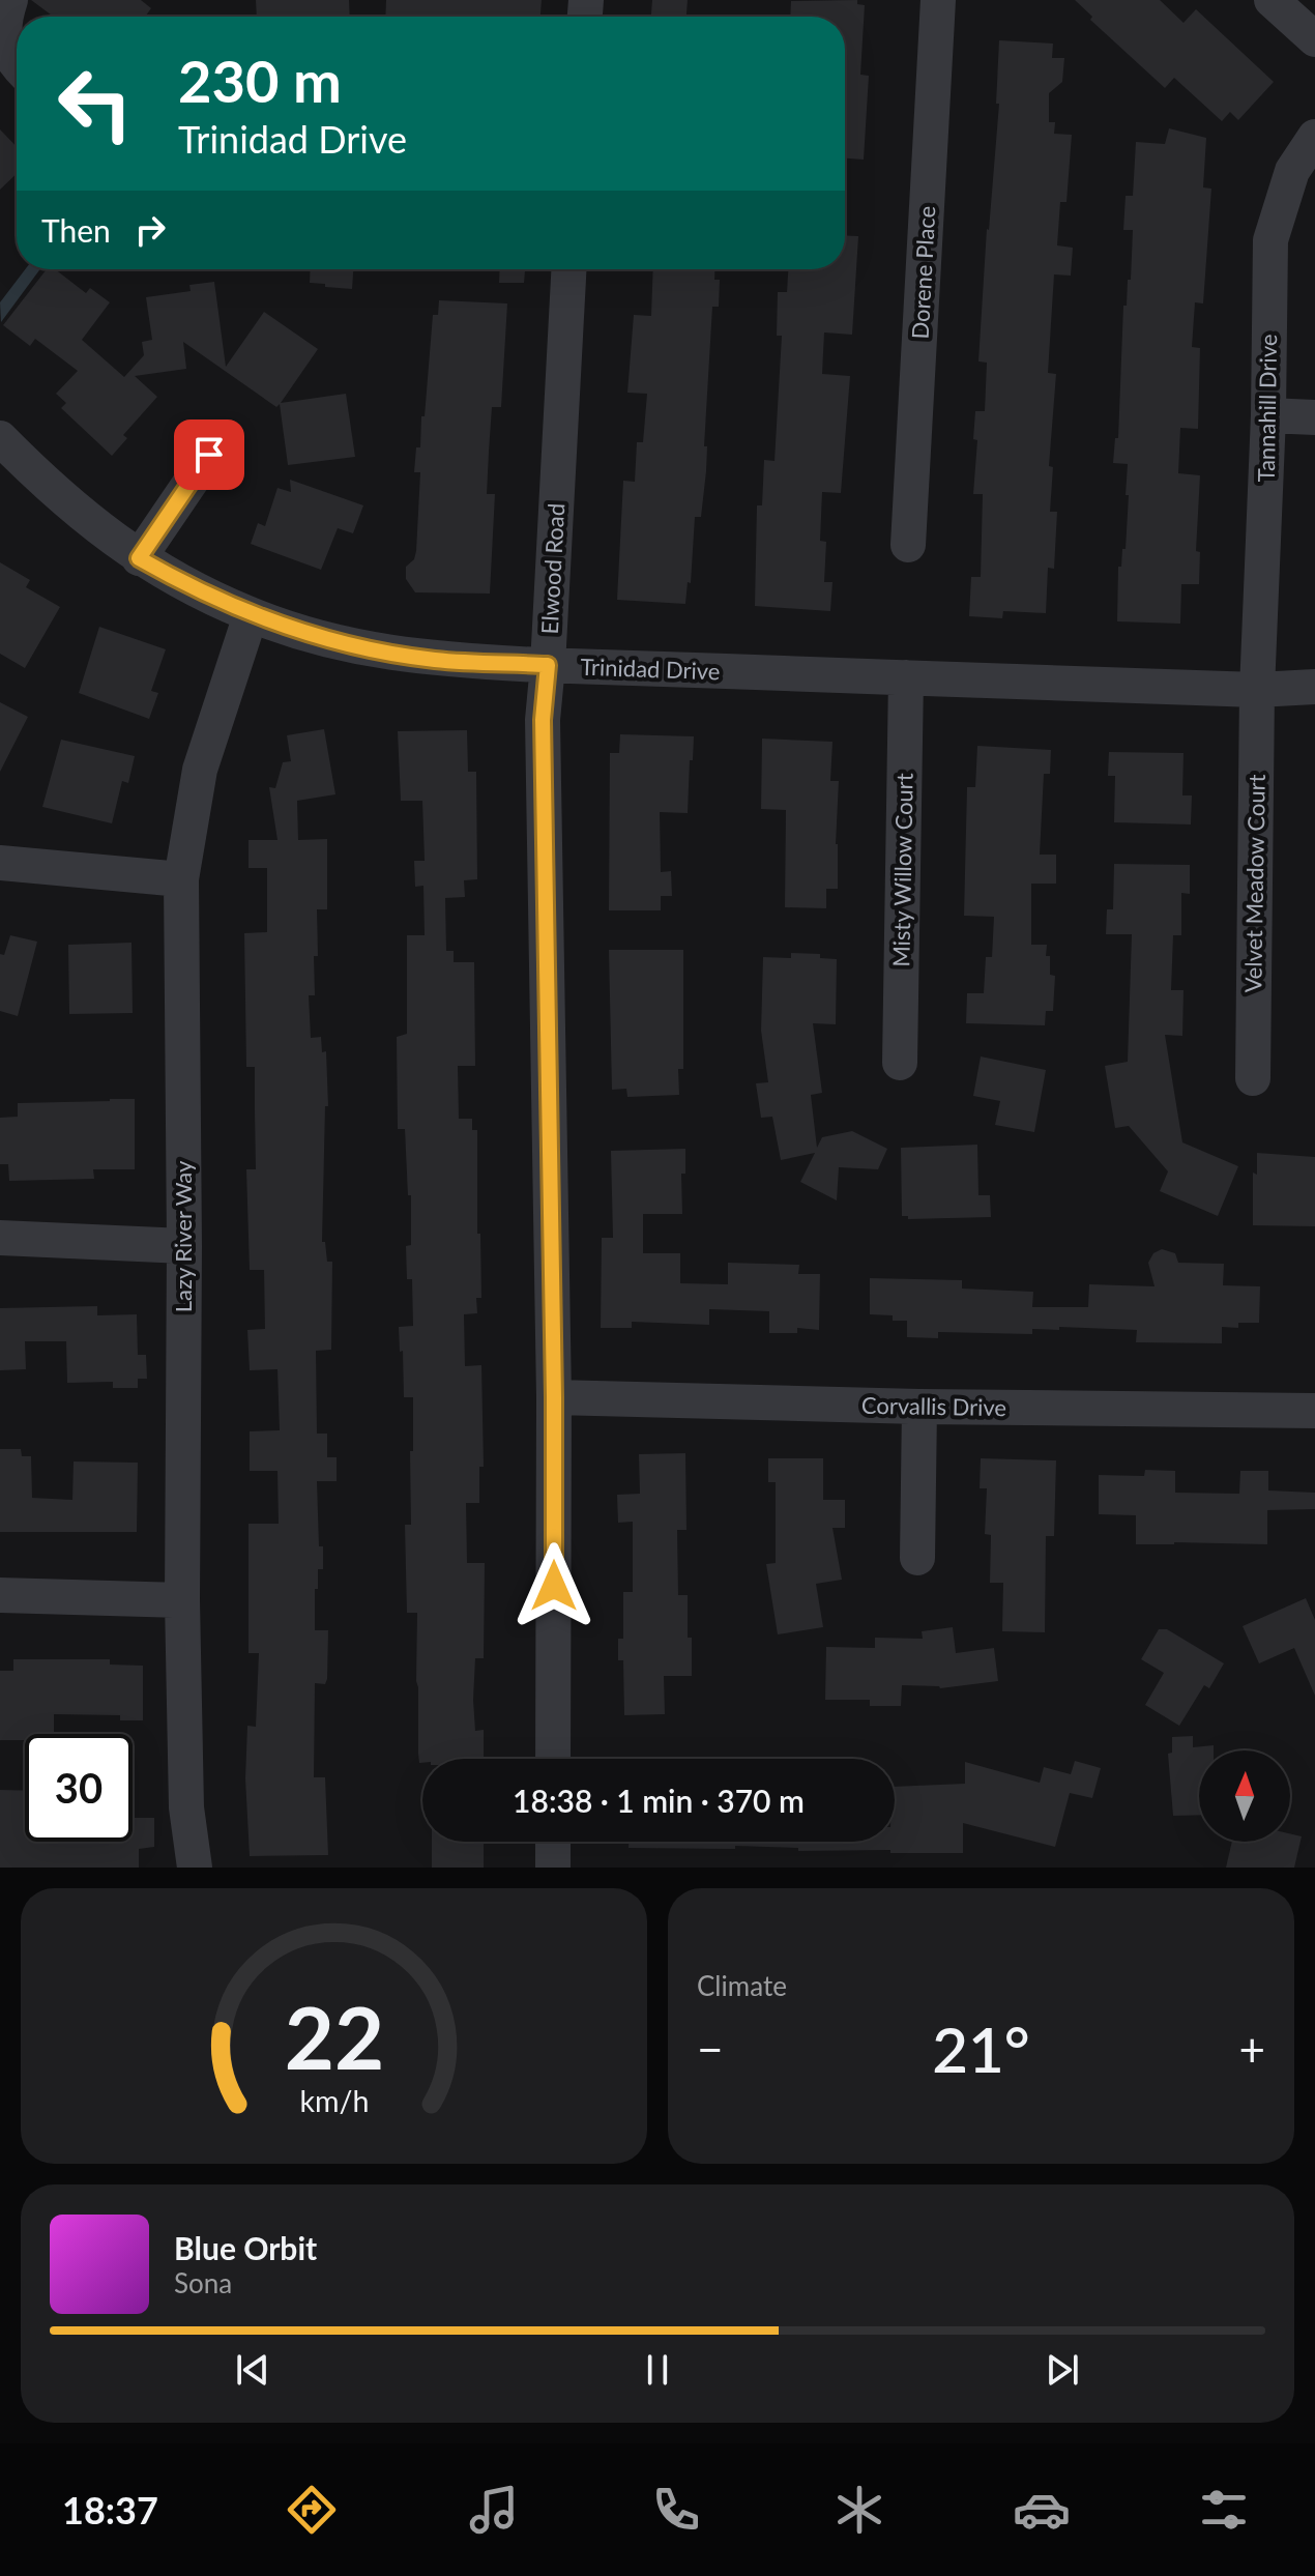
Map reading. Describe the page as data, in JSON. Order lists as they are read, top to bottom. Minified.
{"streets":{"street":["Dorene Place","Tannahill Drive","Elwood Road","Trinidad Drive","Misty Willow Court","Velvet Meadow Court","Lazy River Way","Corvallis Drive"]},"crossings":[["Tannahill Drive","Trinidad Drive"],["Tannahill Drive","Velvet Meadow Court"],["Elwood Road","Trinidad Drive"],["Elwood Road","Corvallis Drive"],["Trinidad Drive","Misty Willow Court"],["Trinidad Drive","Velvet Meadow Court"],["Trinidad Drive","Lazy River Way"]],"north":"top","page":{"turn":["230 m","Trinidad Drive"],"then":"Then","limit":"30","trip":"18:38 · 1 min · 370 m","tile":"Climate","heat":["−","21°","+"],"song":["Blue Orbit","Sona"],"tabs":"18:37","gauge":["22","km/h"]}}
